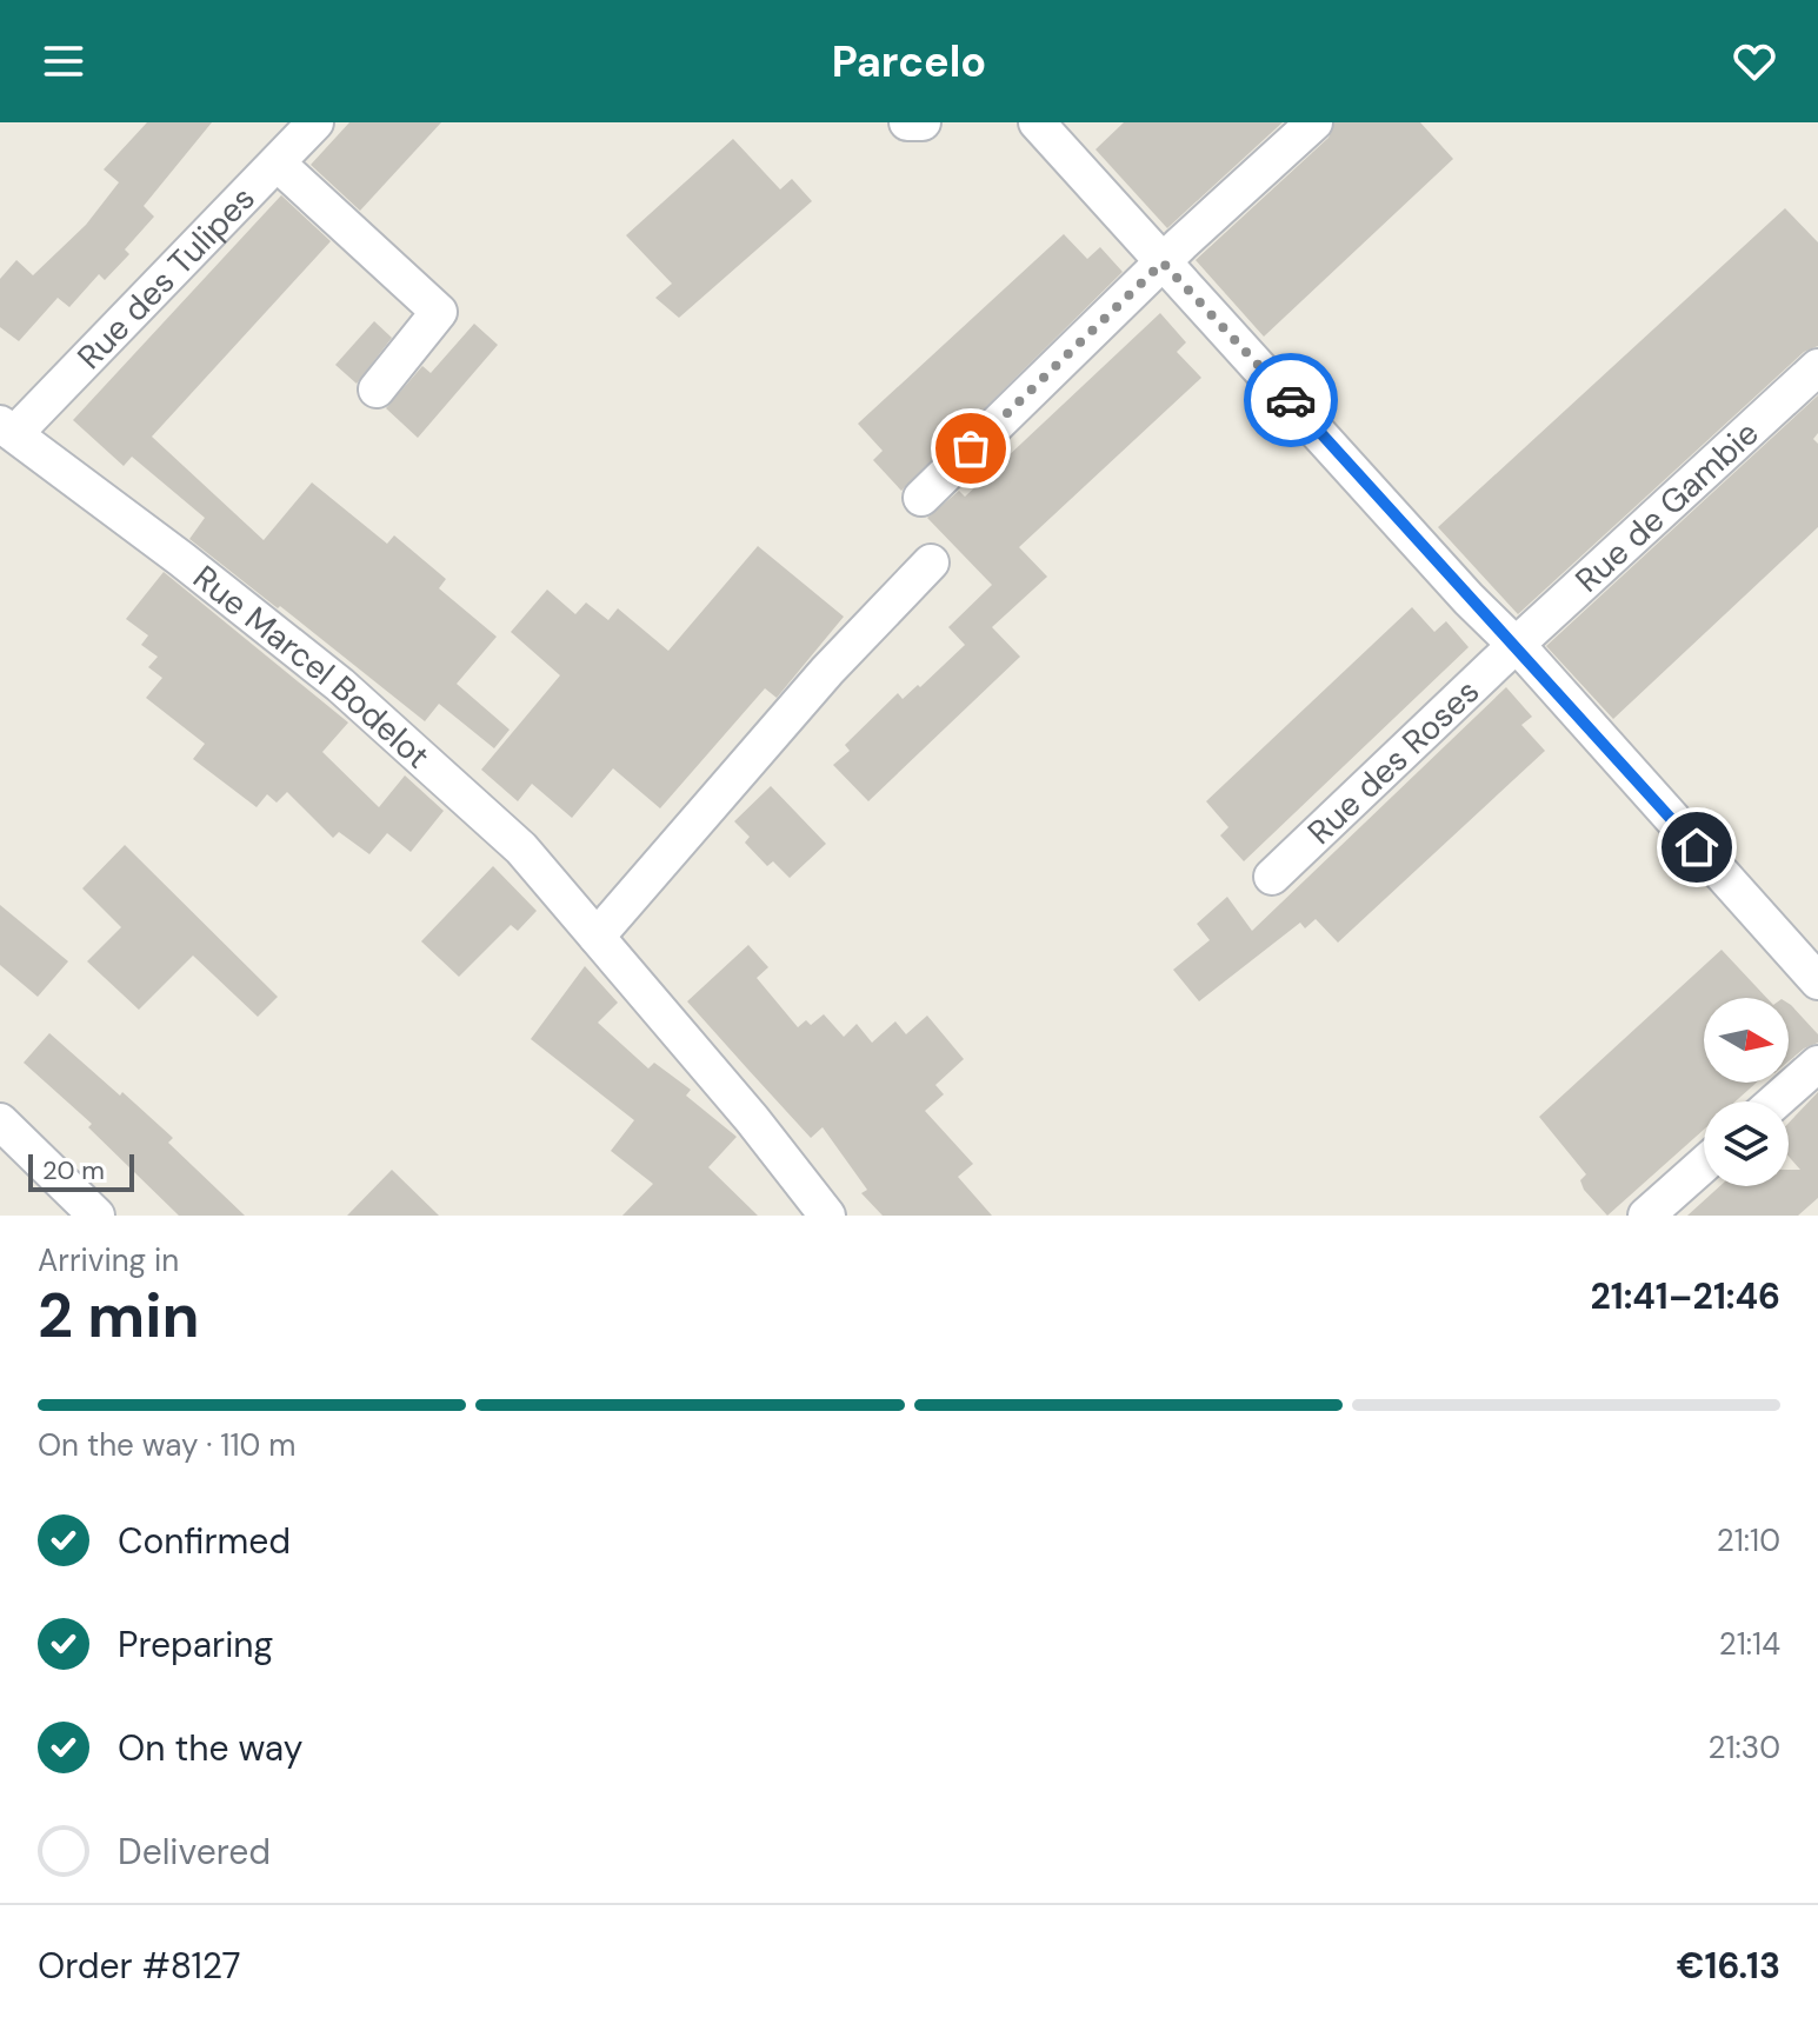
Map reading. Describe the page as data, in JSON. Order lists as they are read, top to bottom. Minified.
{"streets":{"street":["Rue des Tulipes","Rue de Gambie","Rue Marcel Bodelot","Rue des Roses"]},"crossings":[["Rue des Tulipes","Rue Marcel Bodelot"],["Rue de Gambie","Rue des Roses"]],"scale_bar":"20 m","north":"right","page":{"header":"Parcelo","scale":"20 m","heading":["2 min","Arriving in","21:41–21:46"],"panel":["Order #8127","€16.13"],"bar":"On the way · 110 m","list":[["Confirmed","21:10"],["Preparing","21:14"],["On the way","21:30"],"Delivered"]}}
